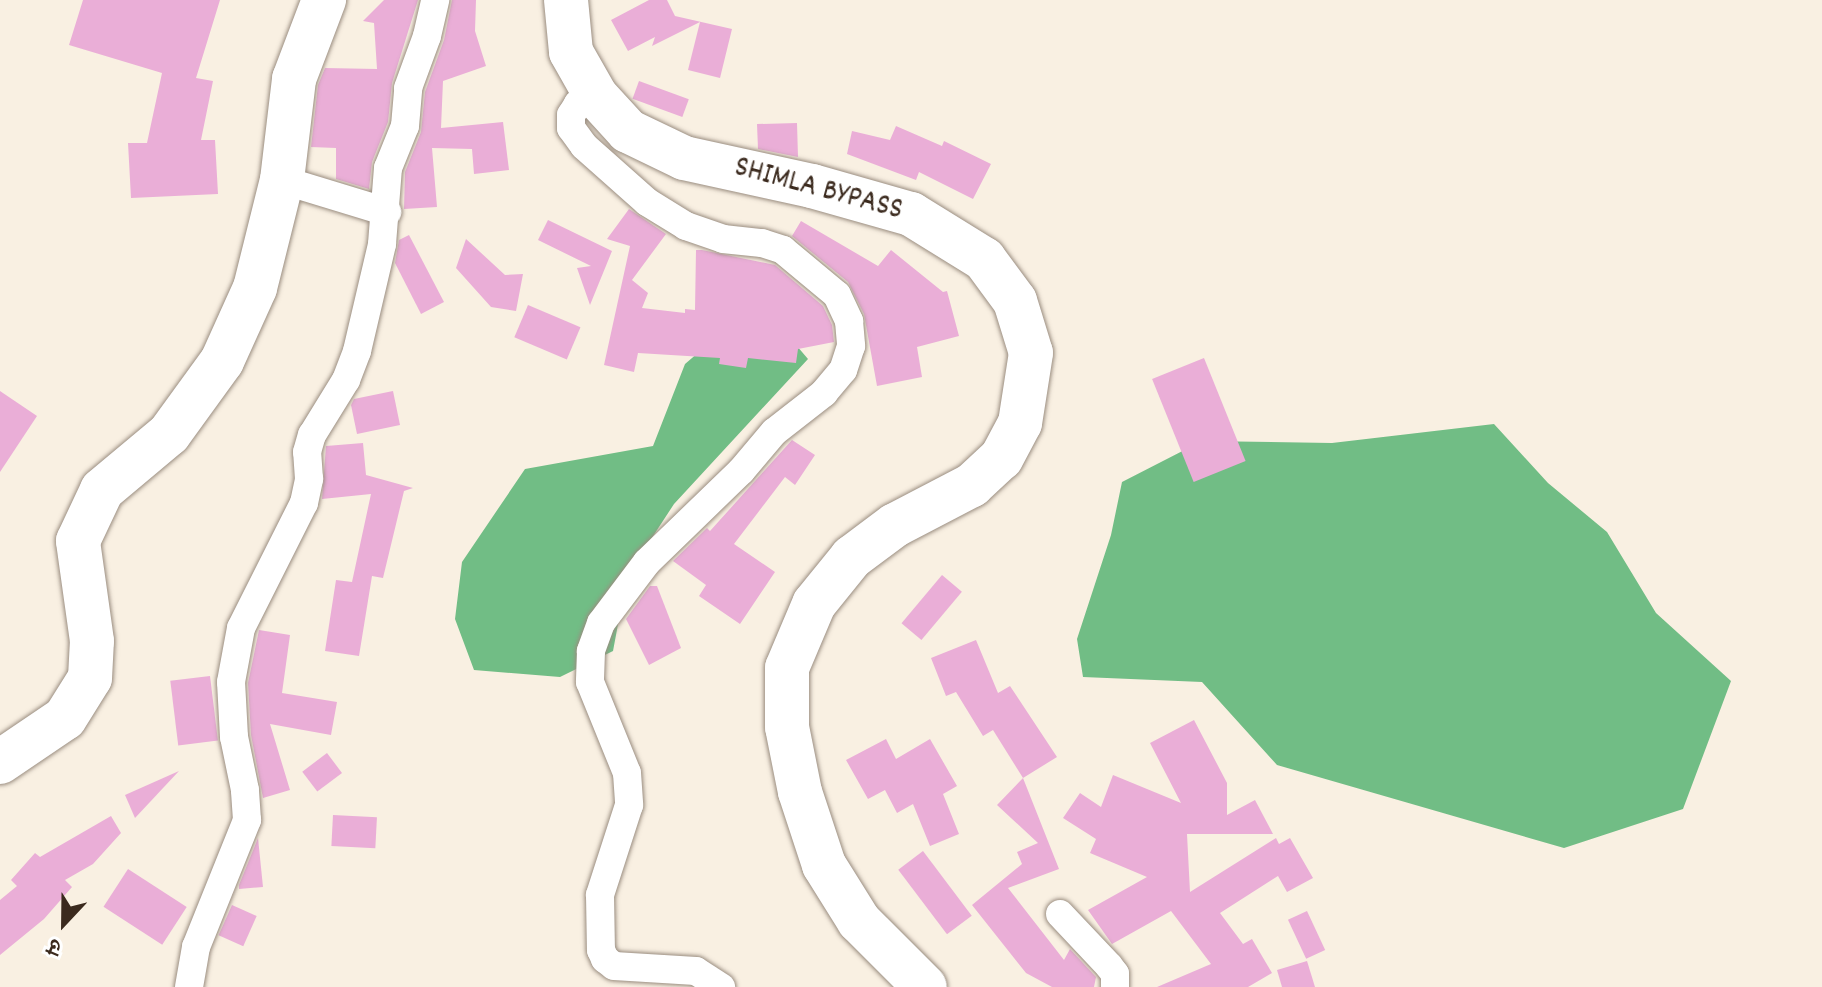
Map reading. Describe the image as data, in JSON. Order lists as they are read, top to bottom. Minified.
{"streets":{"highway":["SHIMLA BYPASS"]},"north":"bottom"}
